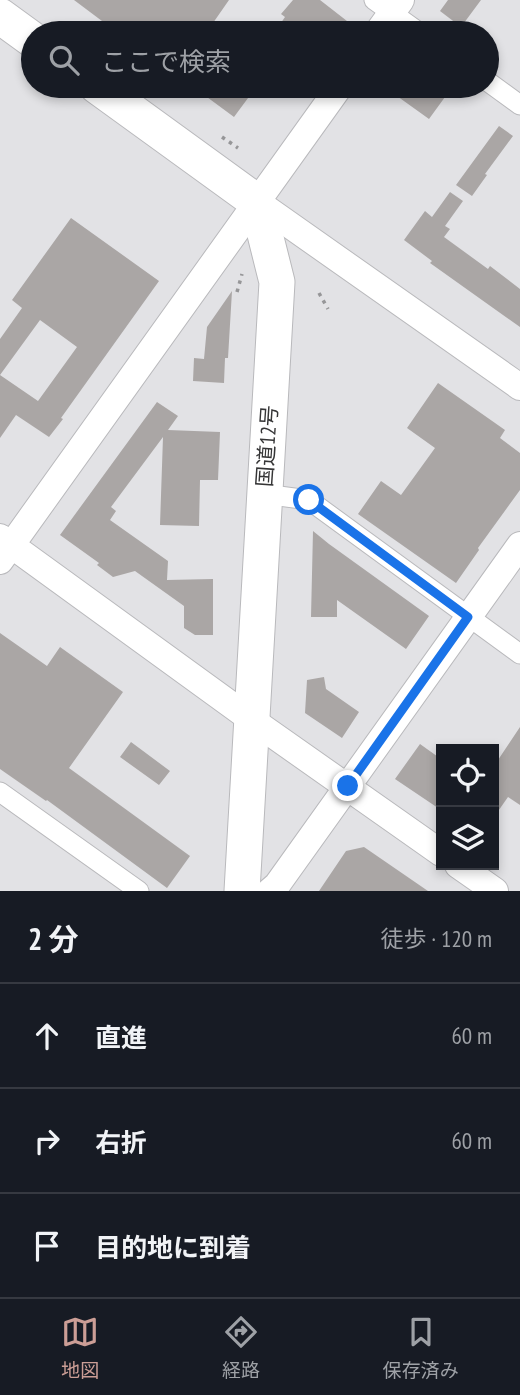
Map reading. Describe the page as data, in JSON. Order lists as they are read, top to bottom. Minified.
{"streets":{"highway":["国道12号"]},"page":{"search":"ここで検索","heading":["2 分","徒歩 · 120 m"],"list":[["直進","60 m"],["右折","60 m"],"目的地に到着"],"nav":["地図","経路","保存済み"]}}
